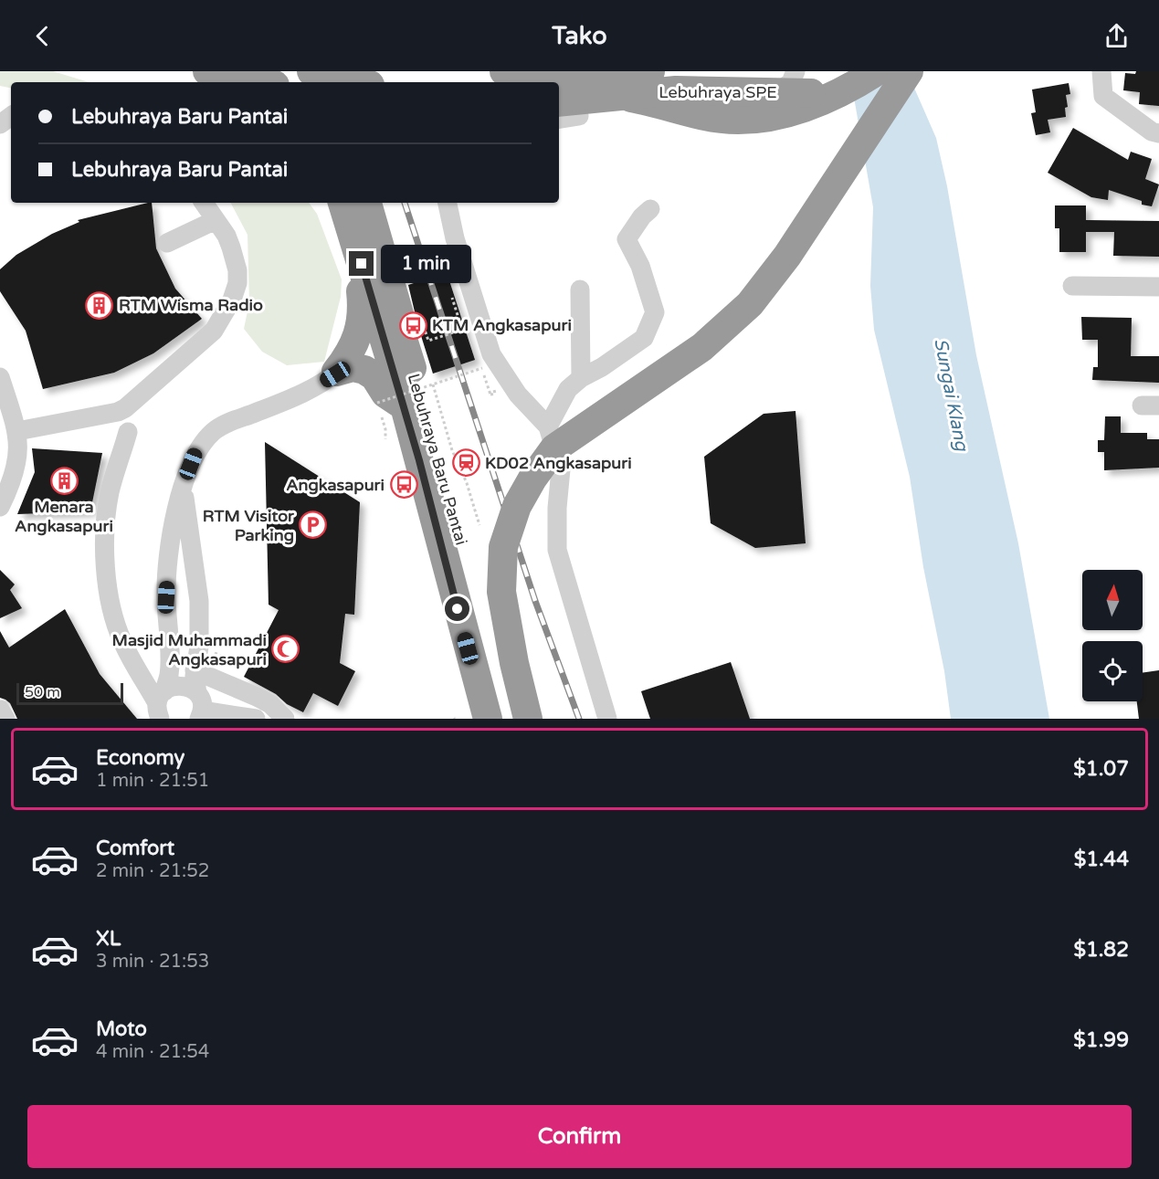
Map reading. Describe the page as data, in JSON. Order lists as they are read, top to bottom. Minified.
{"streets":{"highway":["Lebuhraya SPE","Lebuhraya Baru Pantai"]},"water":["Sungai Klang"],"places":{"building":["RTM Wisma Radio","Menara Angkasapuri"],"bus stop":["KTM Angkasapuri","Angkasapuri"],"station":["KD02 Angkasapuri"],"parking":["RTM Visitor Parking"],"mosque":["Masjid Muhammadi Angkasapuri"]},"scale_bar":"50 m","north":"top","page":{"header":"Tako","banner":["Lebuhraya Baru Pantai","Lebuhraya Baru Pantai"],"bubble":"1 min","scale":"50 m","list":[{"name":"Economy","note":"1 min · 21:51","value":"$1.07"},{"name":"Comfort","note":"2 min · 21:52","value":"$1.44"},{"name":"XL","note":"3 min · 21:53","value":"$1.82"},{"name":"Moto","note":"4 min · 21:54","value":"$1.99"}],"buttons":"Confirm"}}
